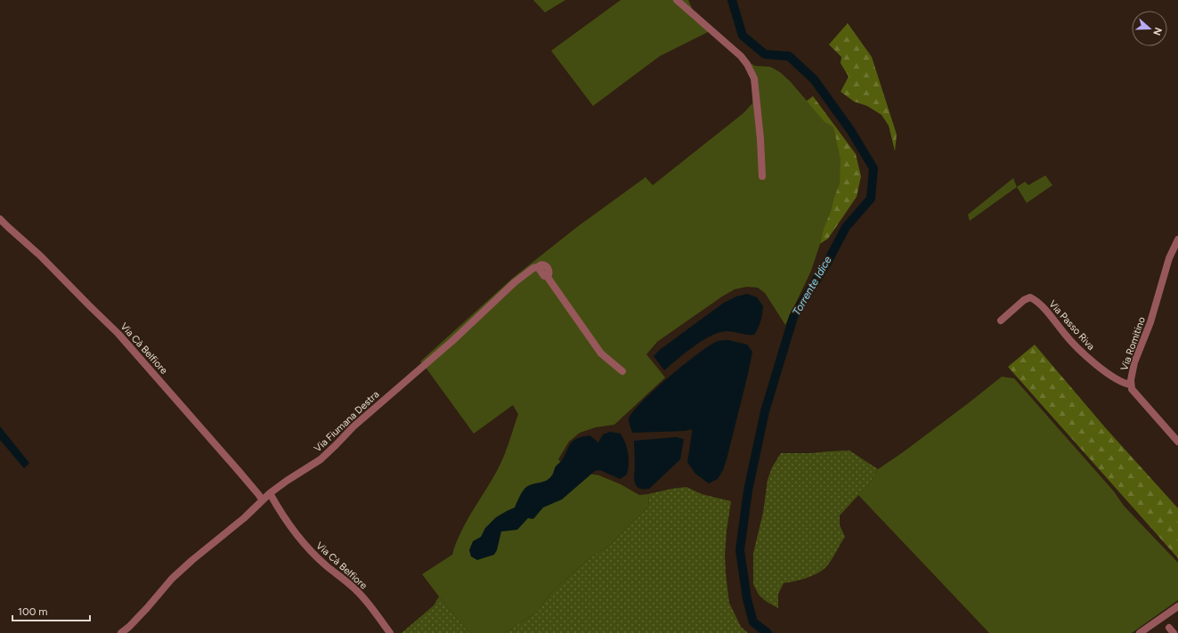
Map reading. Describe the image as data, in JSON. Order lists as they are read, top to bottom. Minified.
{"streets":{"street":["Via Passo Riva","Via Romitino","Via Cà Belfiore","Via Fiumana Destra"]},"crossings":[["Via Passo Riva","Via Romitino"],["Via Cà Belfiore","Via Fiumana Destra"]],"water":["Torrente Idice"],"scale_bar":"100 m","north":"right"}
